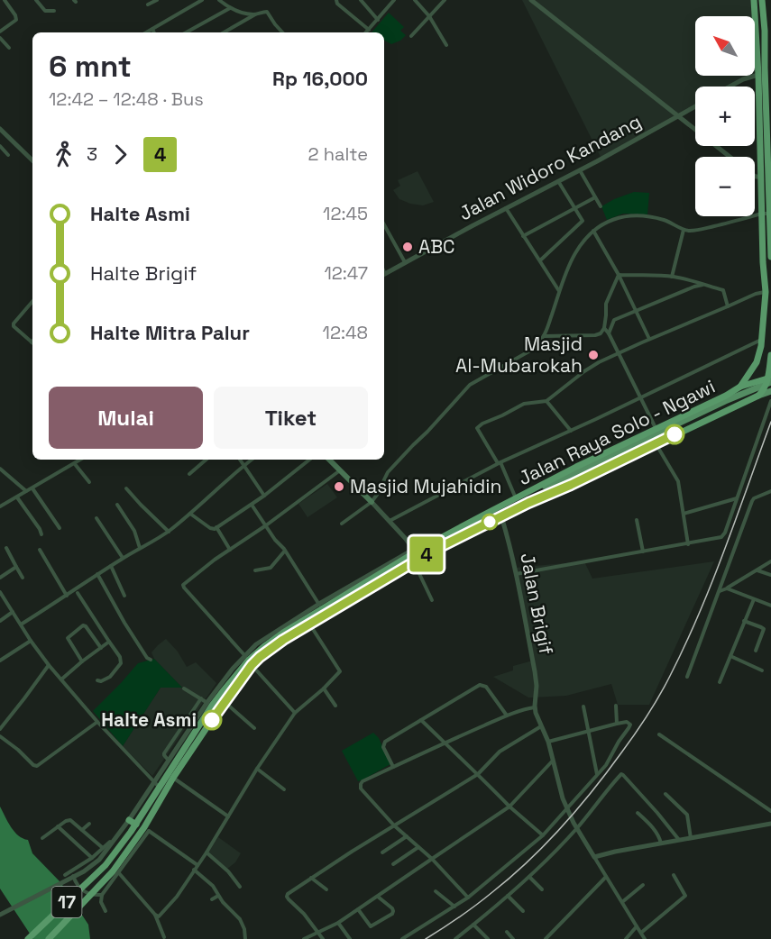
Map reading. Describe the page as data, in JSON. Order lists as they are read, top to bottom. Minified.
{"streets":{"highway":["Jalan Raya Solo - Ngawi","17"],"street":["Jalan Widoro Kandang","Jalan Brigif"]},"crossings":[["Jalan Raya Solo - Ngawi","Jalan Brigif"],["Jalan Raya Solo - Ngawi","17"]],"places":["ABC","Masjid Al-Mubarokah","Masjid Mujahidin","Halte Asmi"],"lines":["bus line 4"],"north":"top left","page":{"on_map":"4","map_buttons":["+","−"],"heading":["6 mnt","12:42 – 12:48 · Bus","Rp 16,000"],"legs":["3","4","2 halte"],"list":[{"name":"Halte Asmi","value":"12:45"},{"name":"Halte Brigif","value":"12:47"},{"name":"Halte Mitra Palur","value":"12:48"}],"buttons":["Mulai","Tiket"]}}
